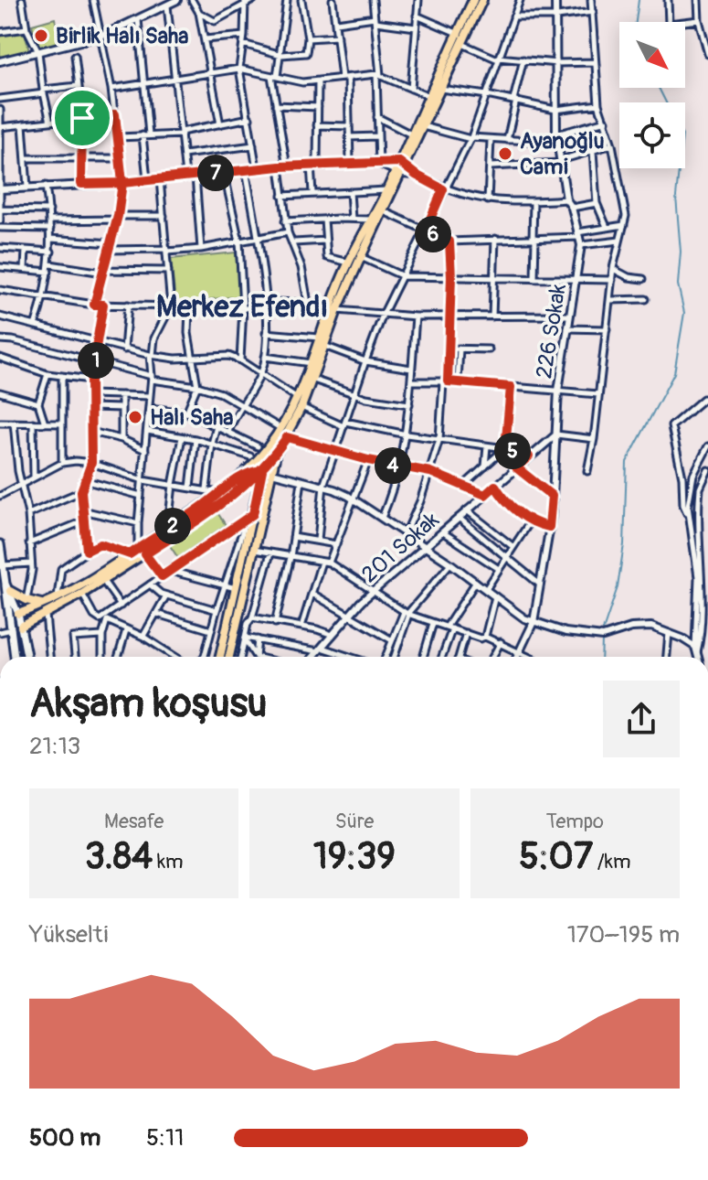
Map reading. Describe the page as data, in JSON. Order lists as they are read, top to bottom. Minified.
{"streets":{"street":["226 Sokak","201 Sokak"]},"crossings":[["226 Sokak","201 Sokak"]],"districts":["Merkez Efendı"],"places":["Birlik Halı Saha","Ayanoğlu Cami","Halı Saha"],"north":"bottom right","page":{"pins":["7","6","1","5","4","2"],"heading":["Akşam koşusu","21:13"],"stats":[["Mesafe","3.84 km"],["Süre","19:39"],["Tempo","5:07 /km"]],"chart":["Yükselti","170–195 m"],"list":[{"name":"500 m","note":"5:11"}]}}
